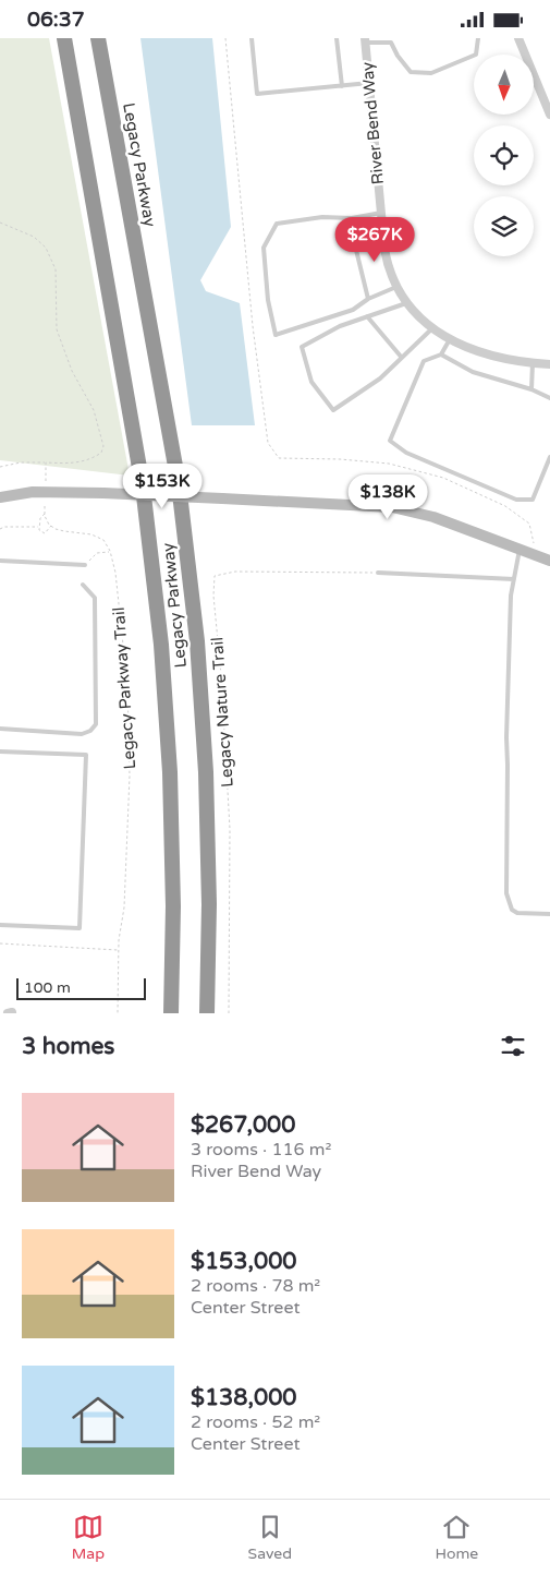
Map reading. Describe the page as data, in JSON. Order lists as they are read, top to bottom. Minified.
{"streets":{"highway":["Legacy Parkway"],"street":["River Bend Way"],"path":["Legacy Parkway Trail","Legacy Nature Trail"]},"scale_bar":"100 m","north":"bottom","page":{"status":"06:37","price":["$267K","$153K","$138K"],"scale":"100 m","heading":"3 homes","list":[{"name":"$267,000","note":"3 rooms · 116 m² · River Bend Way"},{"name":"$153,000","note":"2 rooms · 78 m² · Center Street"},{"name":"$138,000","note":"2 rooms · 52 m² · Center Street"}],"tabs":["Map","Saved","Home"]}}
